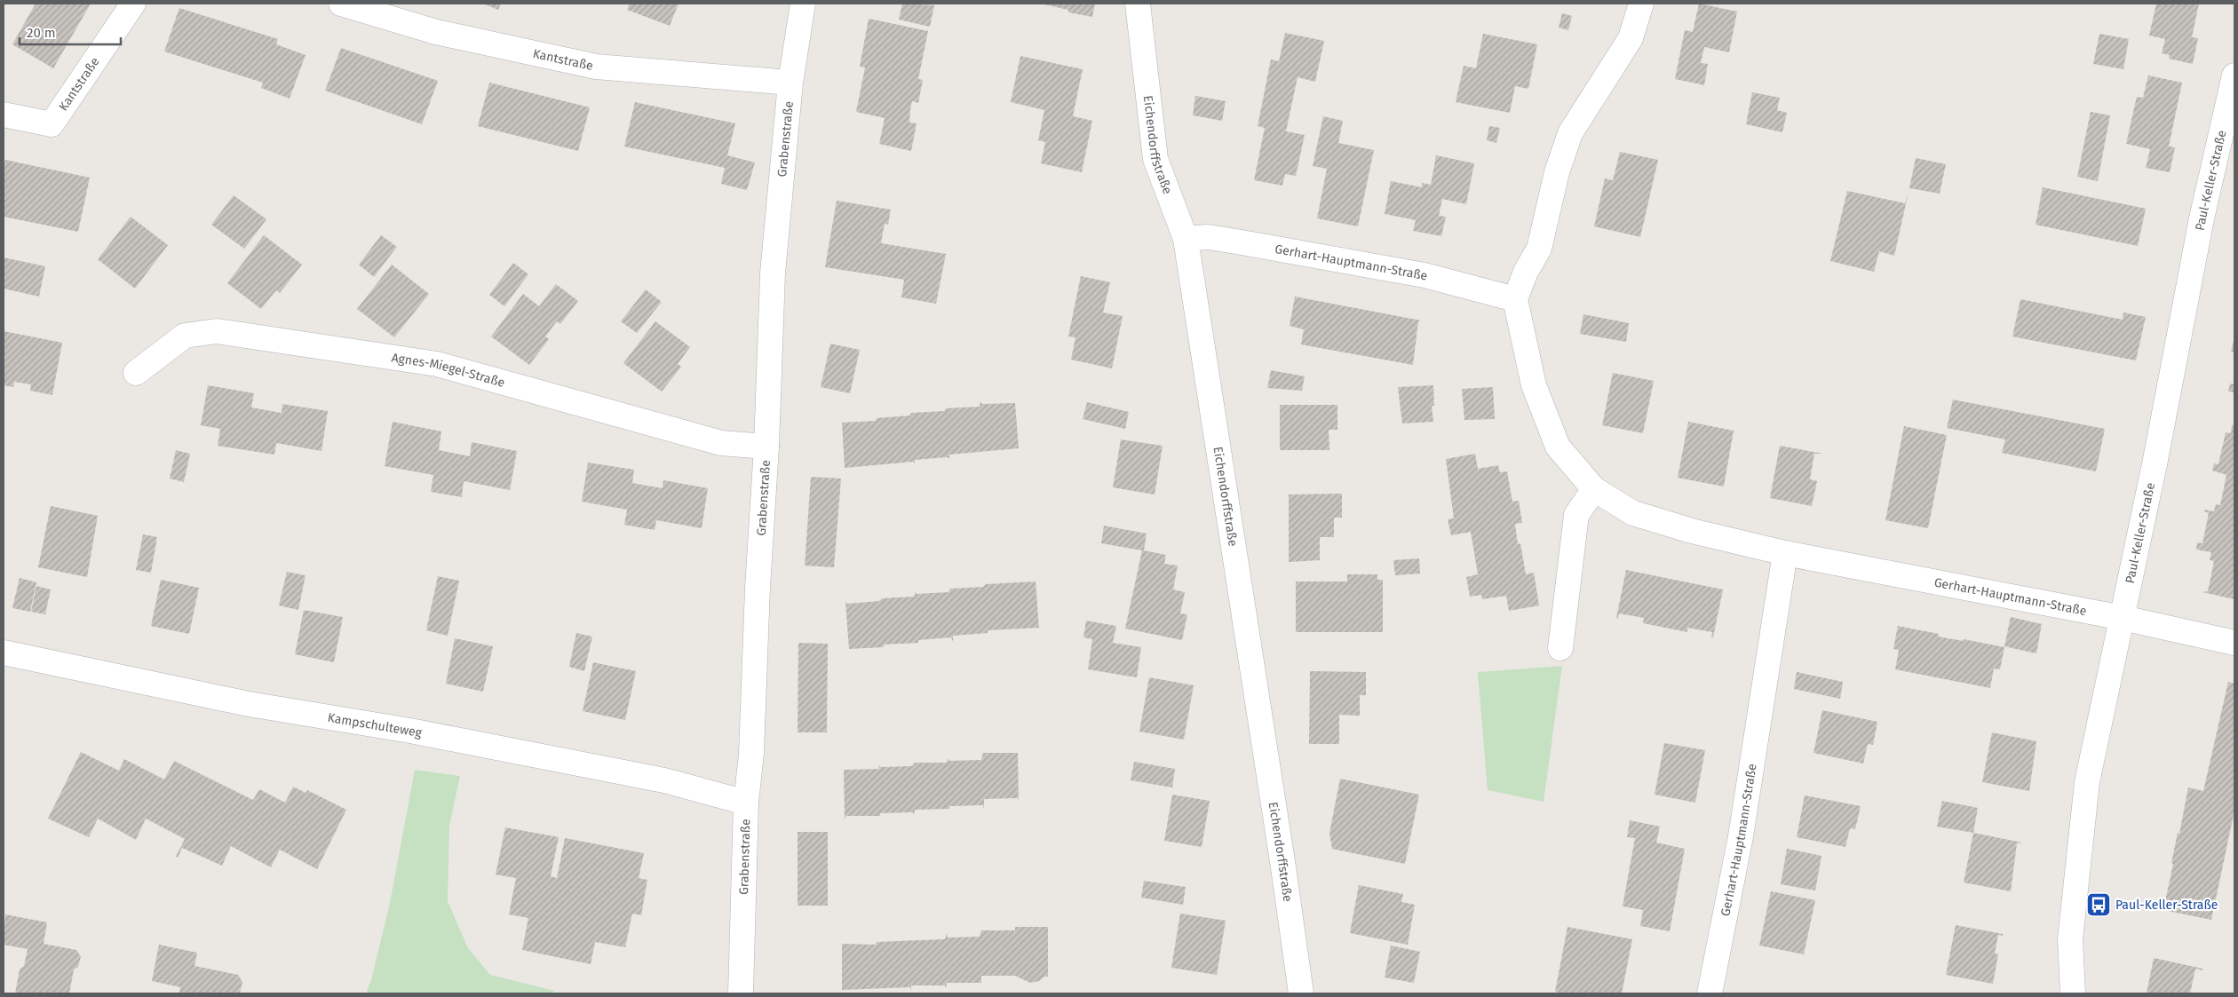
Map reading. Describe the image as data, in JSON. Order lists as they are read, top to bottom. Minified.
{"streets":{"street":["Kantstraße","Grabenstraße","Eichendorffstraße","Paul-Keller-Straße","Gerhart-Hauptmann-Straße","Agnes-Miegel-Straße","Kampschulteweg"]},"crossings":[["Kantstraße","Grabenstraße"],["Grabenstraße","Agnes-Miegel-Straße"],["Grabenstraße","Kampschulteweg"],["Eichendorffstraße","Gerhart-Hauptmann-Straße"],["Paul-Keller-Straße","Gerhart-Hauptmann-Straße"]],"places":{"bus stop":["Paul-Keller-Straße"]},"scale_bar":"20 m"}
